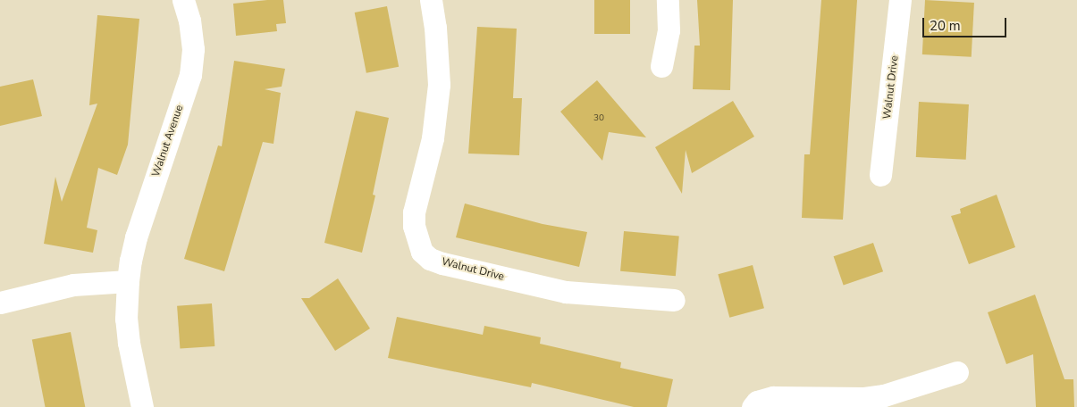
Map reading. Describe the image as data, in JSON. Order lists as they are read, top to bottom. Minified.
{"streets":{"street":["Walnut Drive","Walnut Avenue"]},"house_numbers":["30"],"scale_bar":"20 m"}
